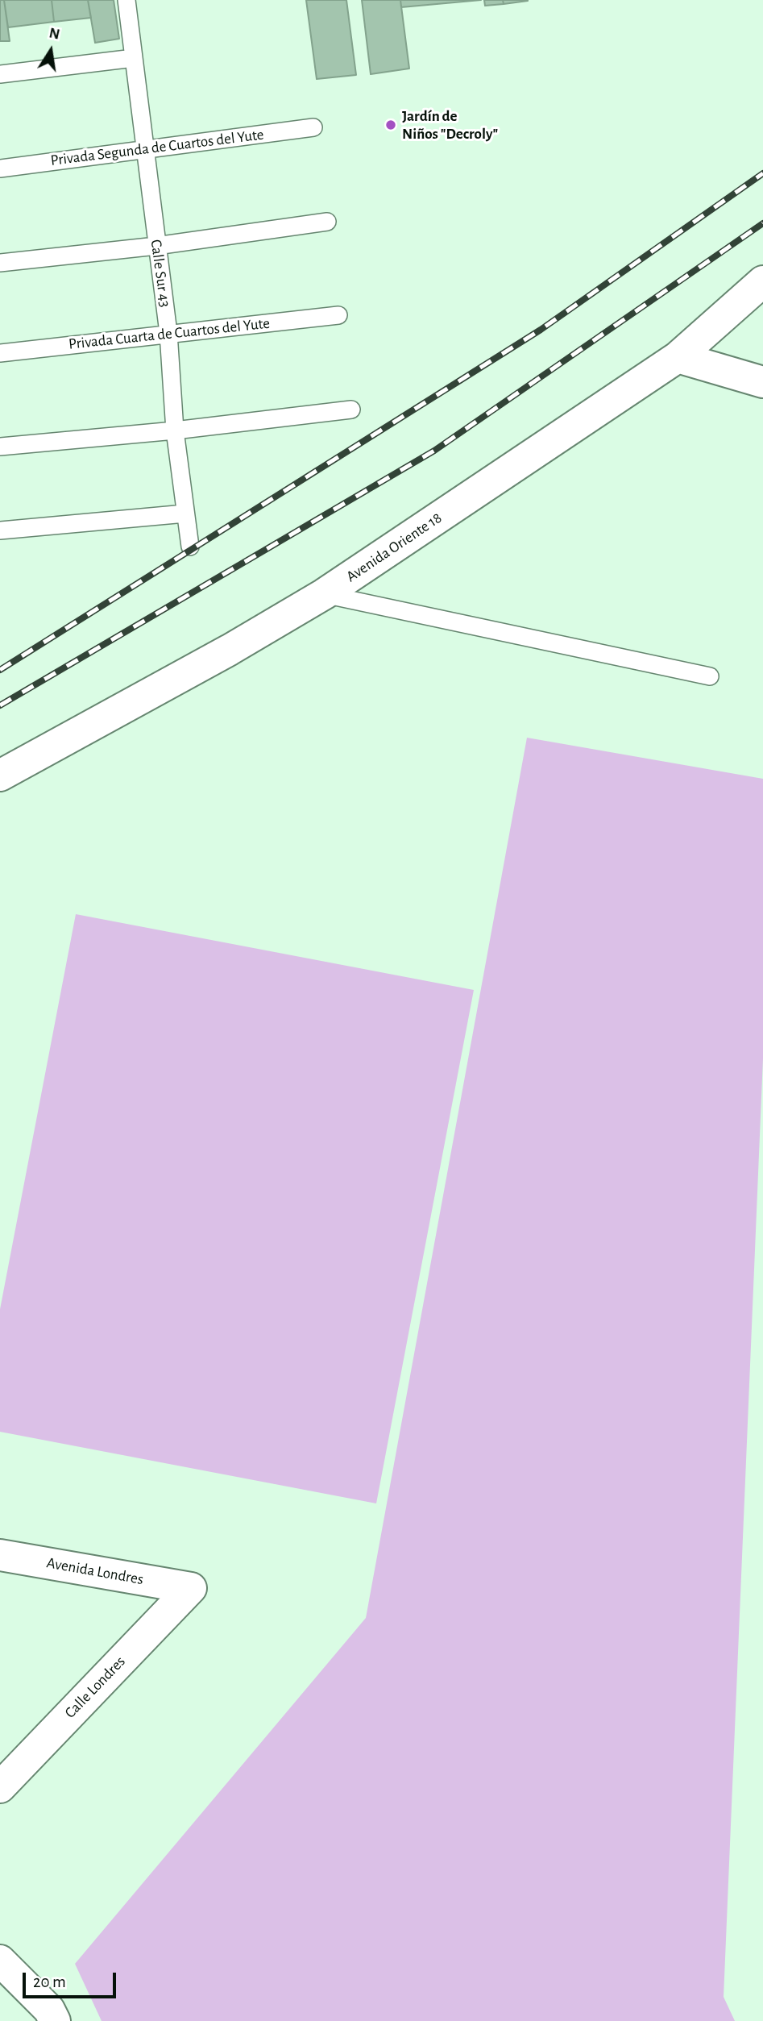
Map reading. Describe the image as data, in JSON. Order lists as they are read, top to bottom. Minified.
{"streets":{"street":["Avenida Oriente 18","Avenida Londres","Calle Londres"],"lane":["Privada Segunda de Cuartos del Yute","Calle Sur 43","Privada Cuarta de Cuartos del Yute"]},"crossings":[["Privada Segunda de Cuartos del Yute","Calle Sur 43"],["Calle Sur 43","Privada Cuarta de Cuartos del Yute"],["Avenida Londres","Calle Londres"]],"places":["Jardín de Niños \"Decroly\""],"scale_bar":"20 m","north":"top"}
